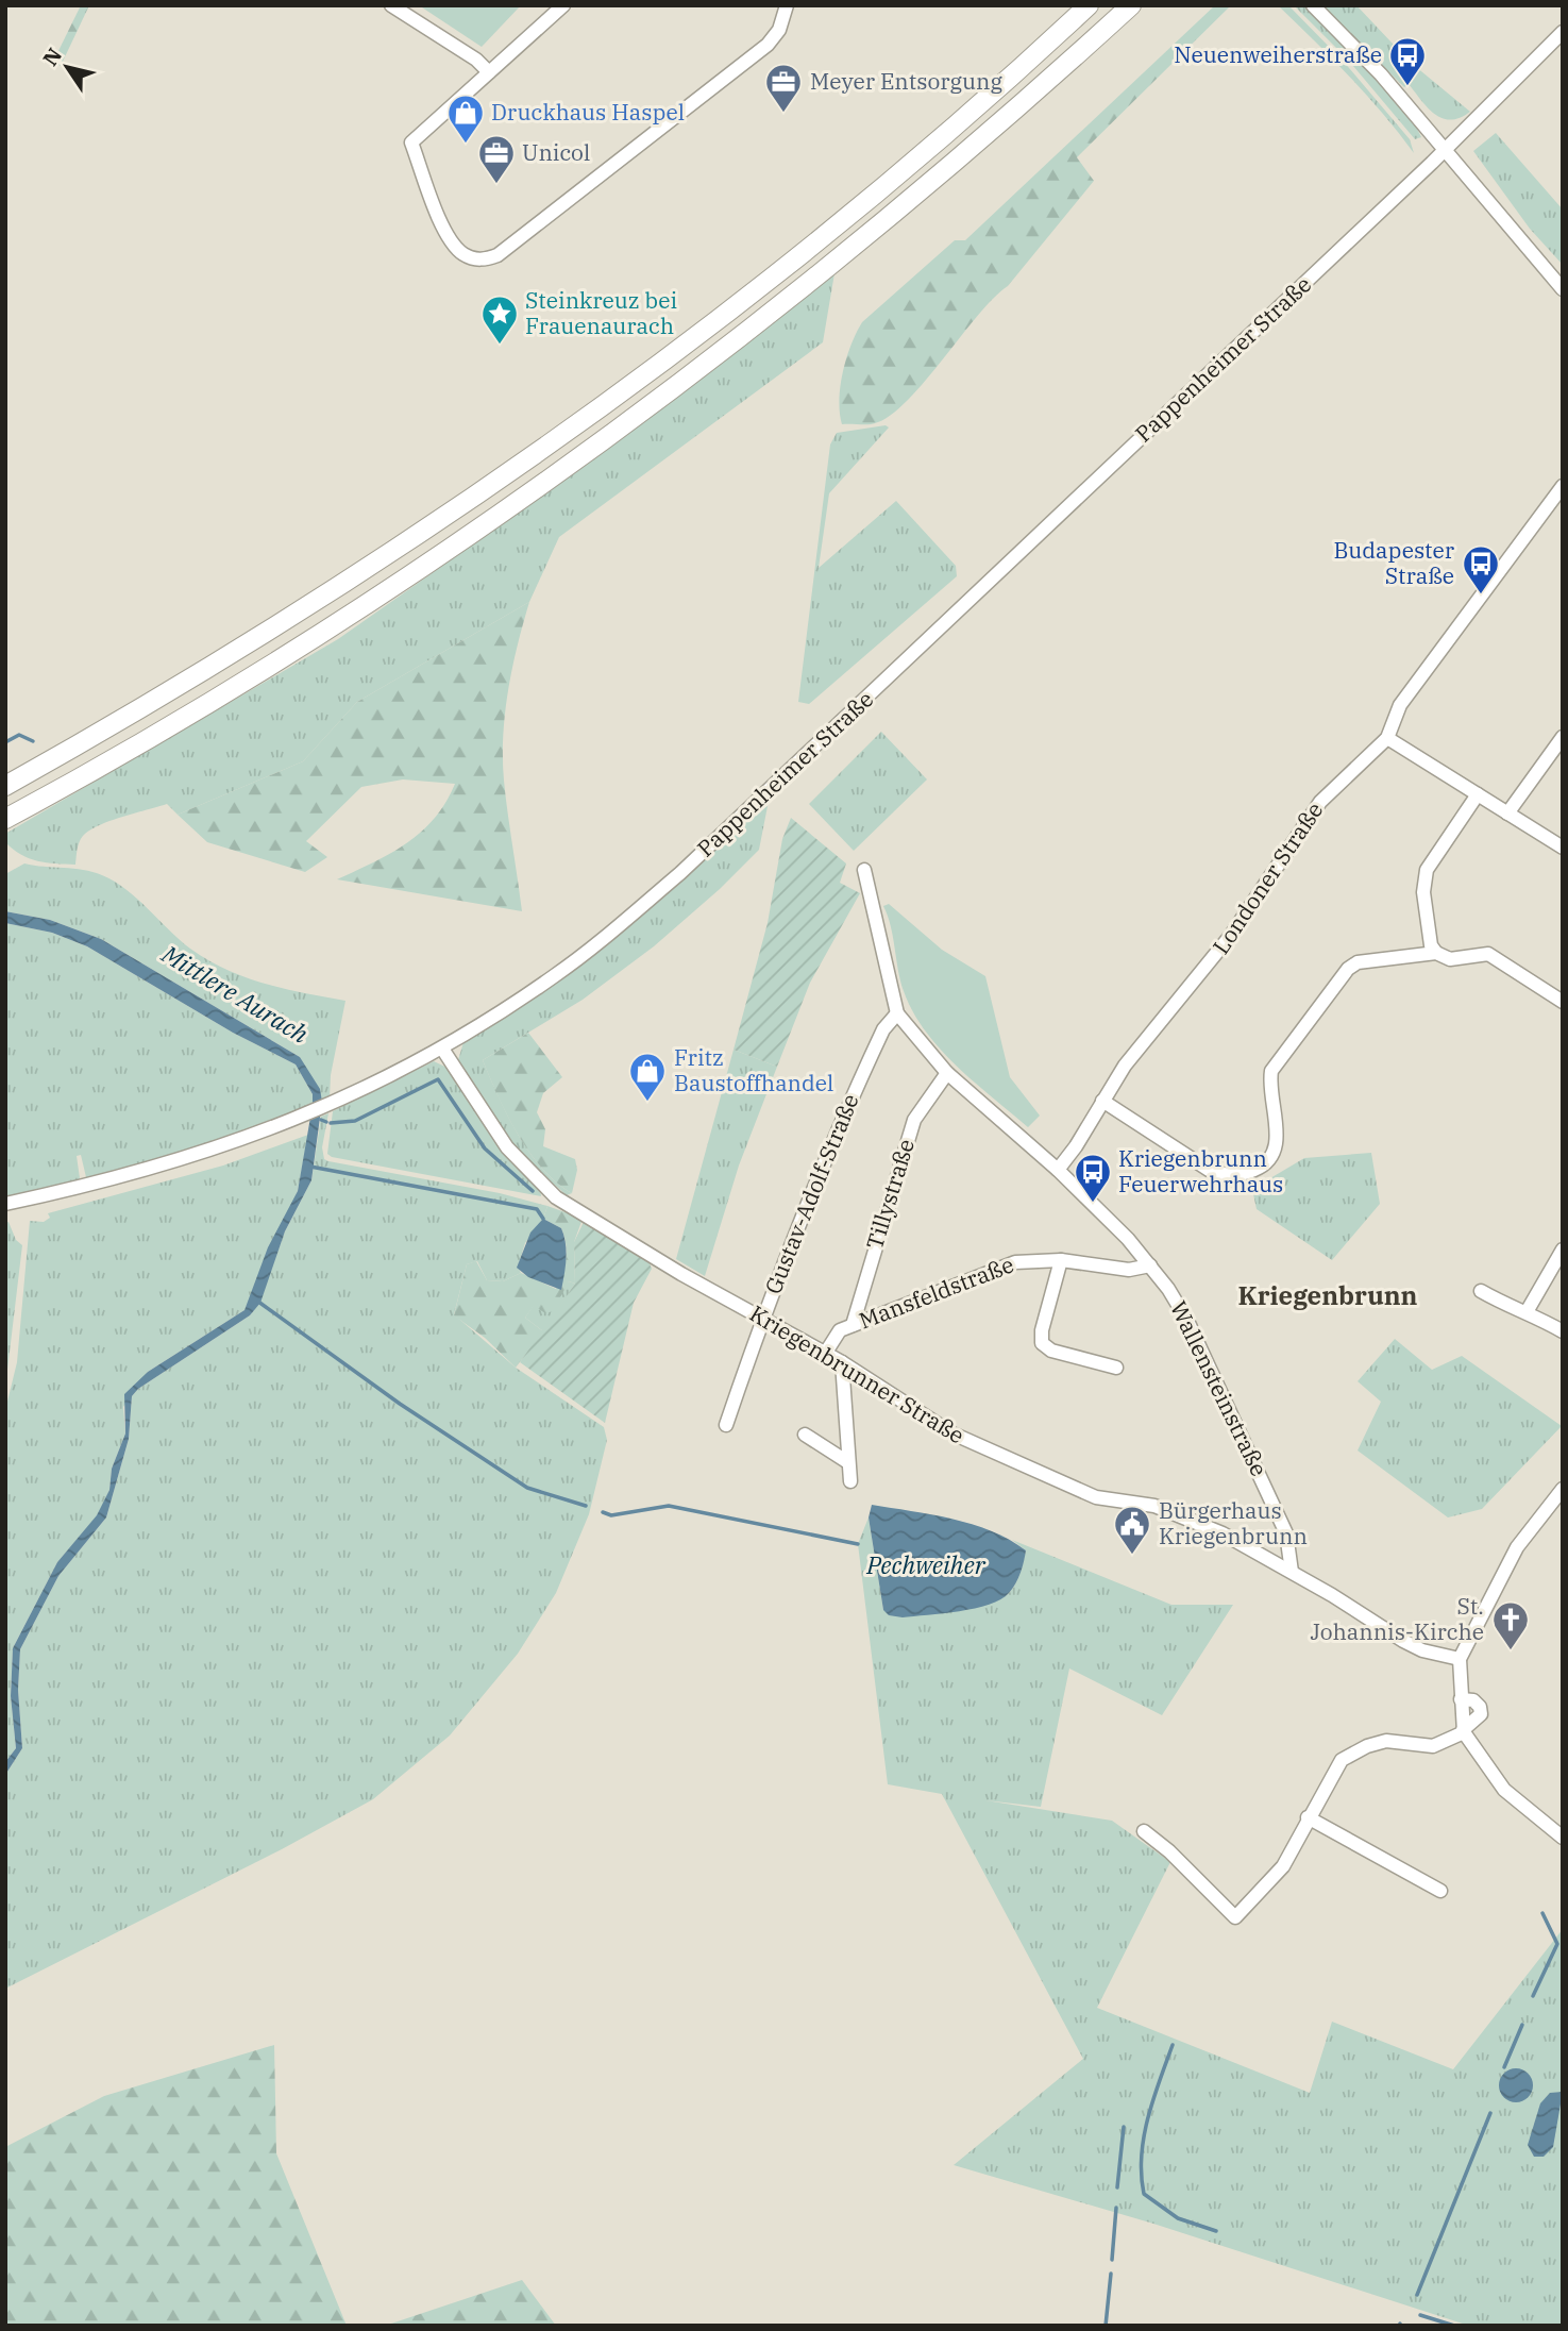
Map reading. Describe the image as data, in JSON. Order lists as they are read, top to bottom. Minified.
{"streets":{"street":["Pappenheimer Straße","Londoner Straße","Gustav-Adolf-Straße","Tillystraße","Mansfeldstraße","Kriegenbrunner Straße","Wallensteinstraße"]},"crossings":[["Pappenheimer Straße","Kriegenbrunner Straße"],["Londoner Straße","Wallensteinstraße"],["Gustav-Adolf-Straße","Kriegenbrunner Straße"],["Gustav-Adolf-Straße","Wallensteinstraße"],["Tillystraße","Mansfeldstraße"],["Tillystraße","Wallensteinstraße"],["Mansfeldstraße","Kriegenbrunner Straße"],["Mansfeldstraße","Wallensteinstraße"],["Kriegenbrunner Straße","Wallensteinstraße"]],"districts":["Kriegenbrunn"],"water":["Mittlere Aurach","Pechweiher"],"places":{"bus stop":["Neuenweiherstraße","Budapester Straße","Kriegenbrunn Feuerwehrhaus"],"office":["Meyer Entsorgung","Unicol"],"shop":["Druckhaus Haspel","Fritz Baustoffhandel"],"place":["Steinkreuz bei Frauenaurach"],"public building":["Bürgerhaus Kriegenbrunn"],"church":["St. Johannis-Kirche"]},"north":"top left"}
